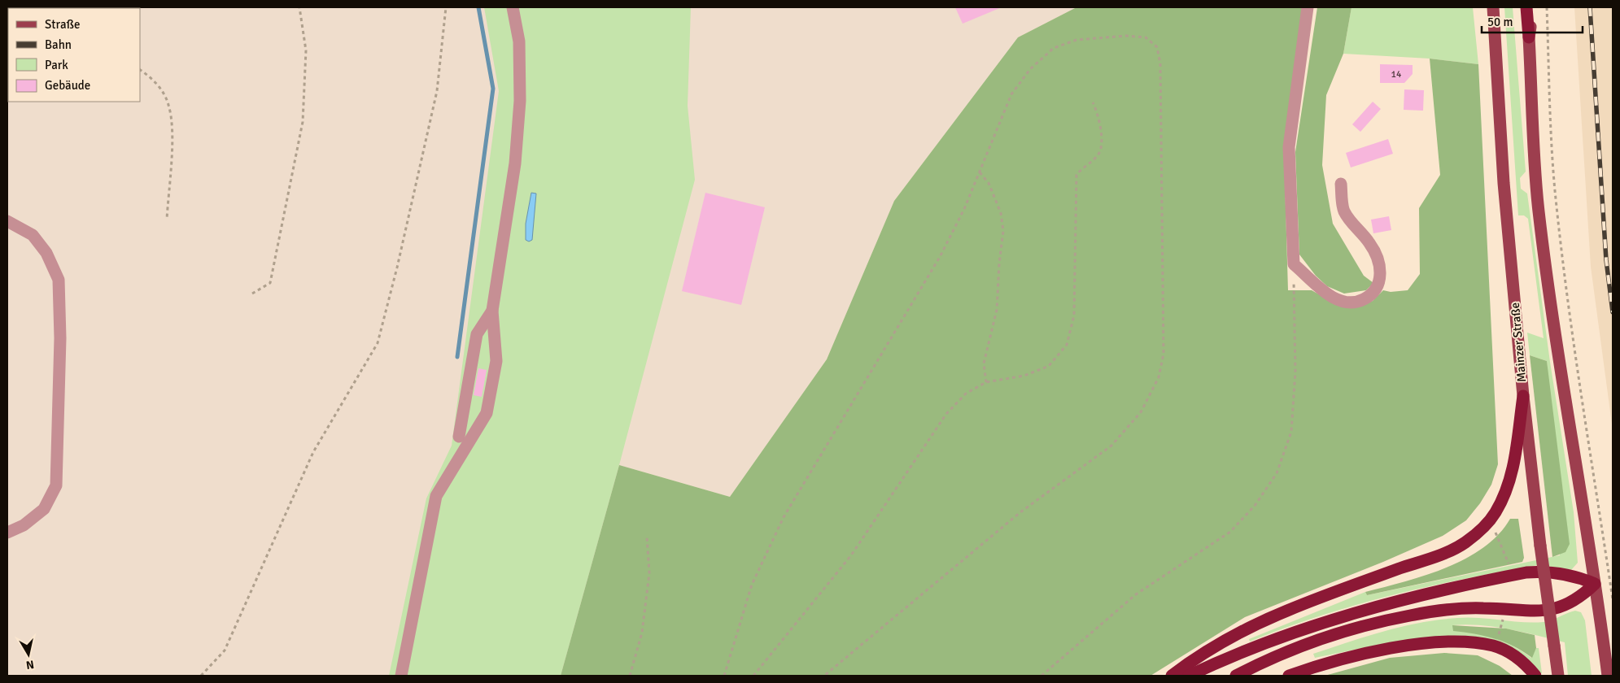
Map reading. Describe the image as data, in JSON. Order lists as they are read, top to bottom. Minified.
{"streets":{"main road":["Mainzer Straße"]},"house_numbers":["14"],"legend":["Straße","Bahn","Park","Gebäude"],"scale_bar":"50 m","north":"bottom"}
